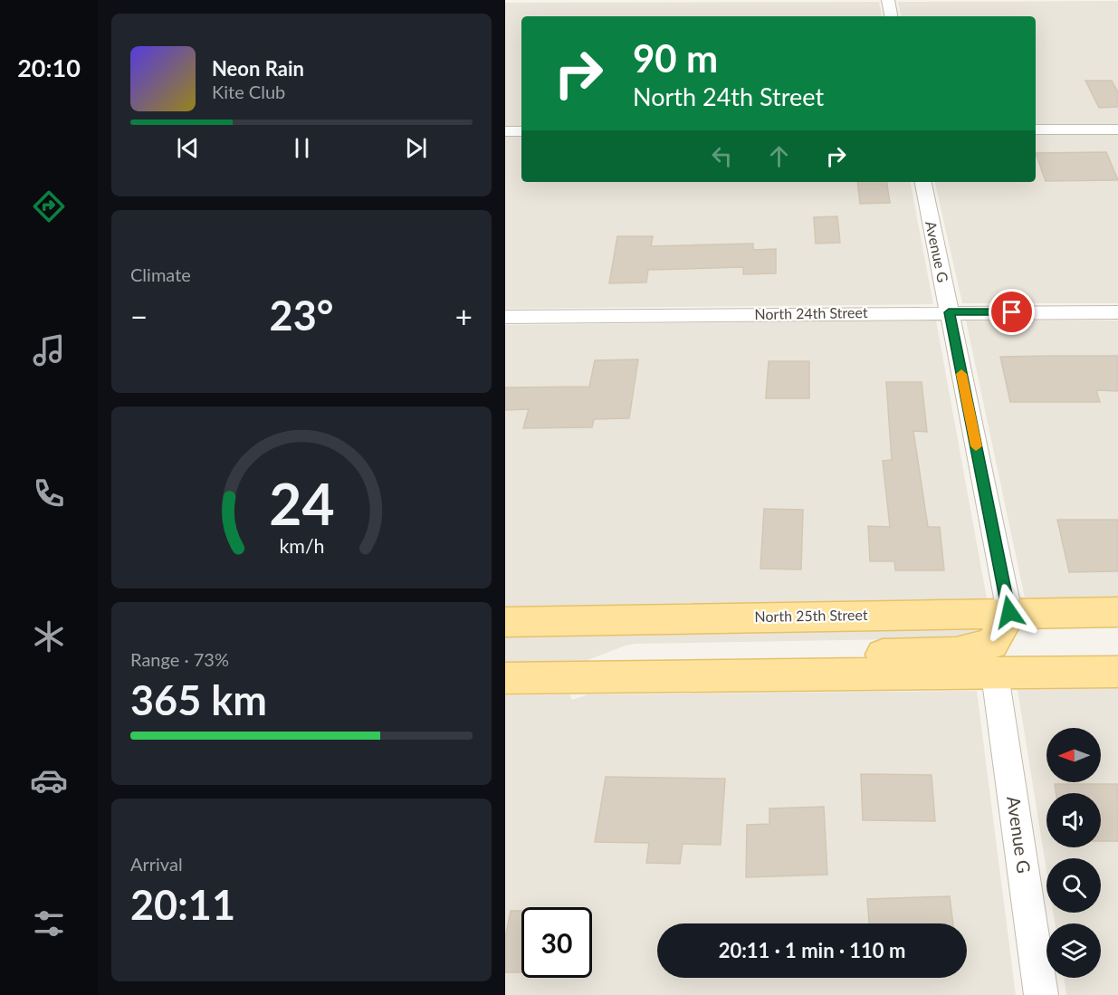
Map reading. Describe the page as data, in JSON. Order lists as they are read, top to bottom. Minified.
{"streets":{"main road":["North 25th Street"],"street":["Avenue G","North 24th Street"]},"crossings":[["Avenue G","North 24th Street"],["Avenue G","North 25th Street"]],"north":"left","page":{"tabs":"20:10","turn":["90 m","North 24th Street"],"song":["Neon Rain","Kite Club"],"tile":["Climate",["Range · 73%","365 km"],["Arrival","20:11"]],"heat":["−","23°","+"],"limit":"30","trip":"20:11 · 1 min · 110 m","gauge":["24","km/h"]}}
